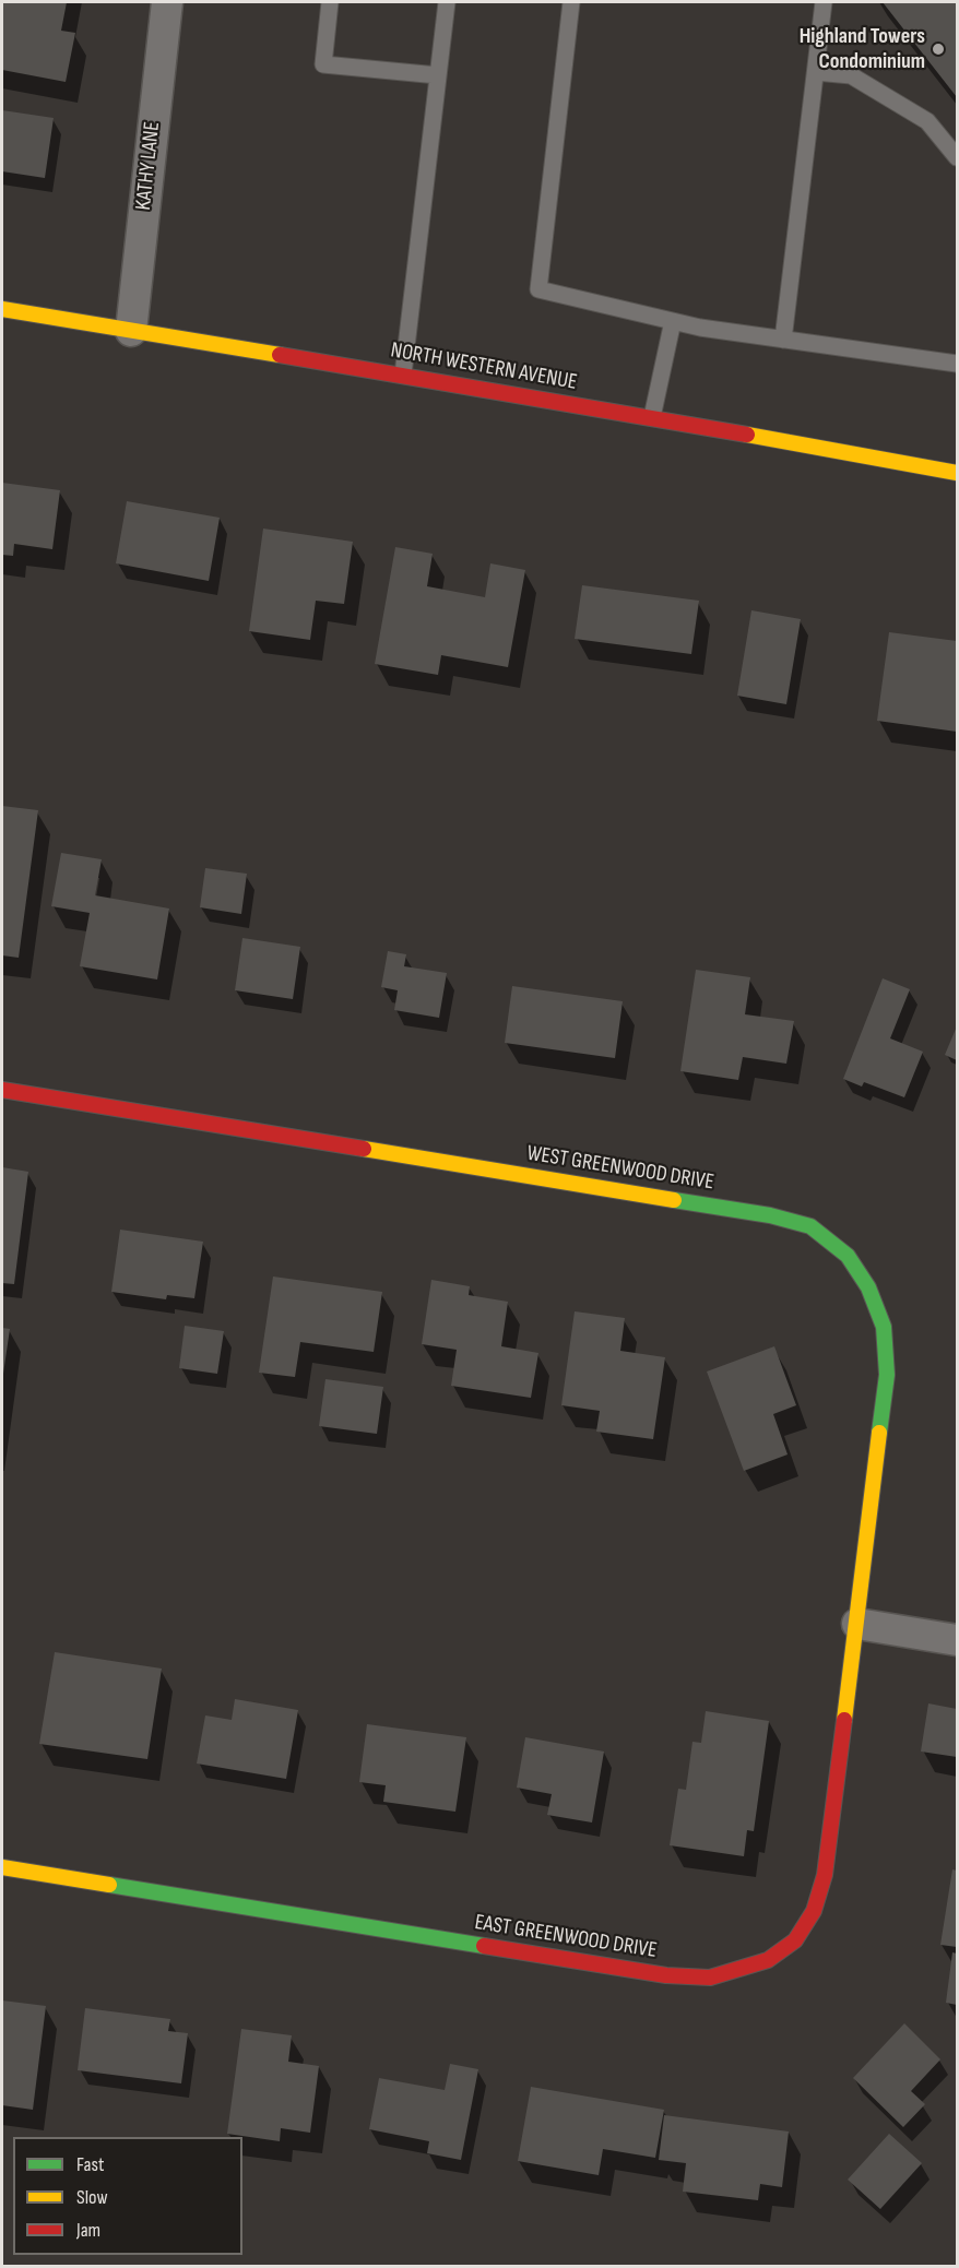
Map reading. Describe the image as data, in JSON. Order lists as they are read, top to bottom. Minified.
{"streets":{"street":["KATHY LANE","NORTH WESTERN AVENUE","WEST GREENWOOD DRIVE","EAST GREENWOOD DRIVE"]},"crossings":[["KATHY LANE","NORTH WESTERN AVENUE"],["WEST GREENWOOD DRIVE","EAST GREENWOOD DRIVE"]],"places":["Highland Towers Condominium"],"legend":["Fast","Slow","Jam"]}
